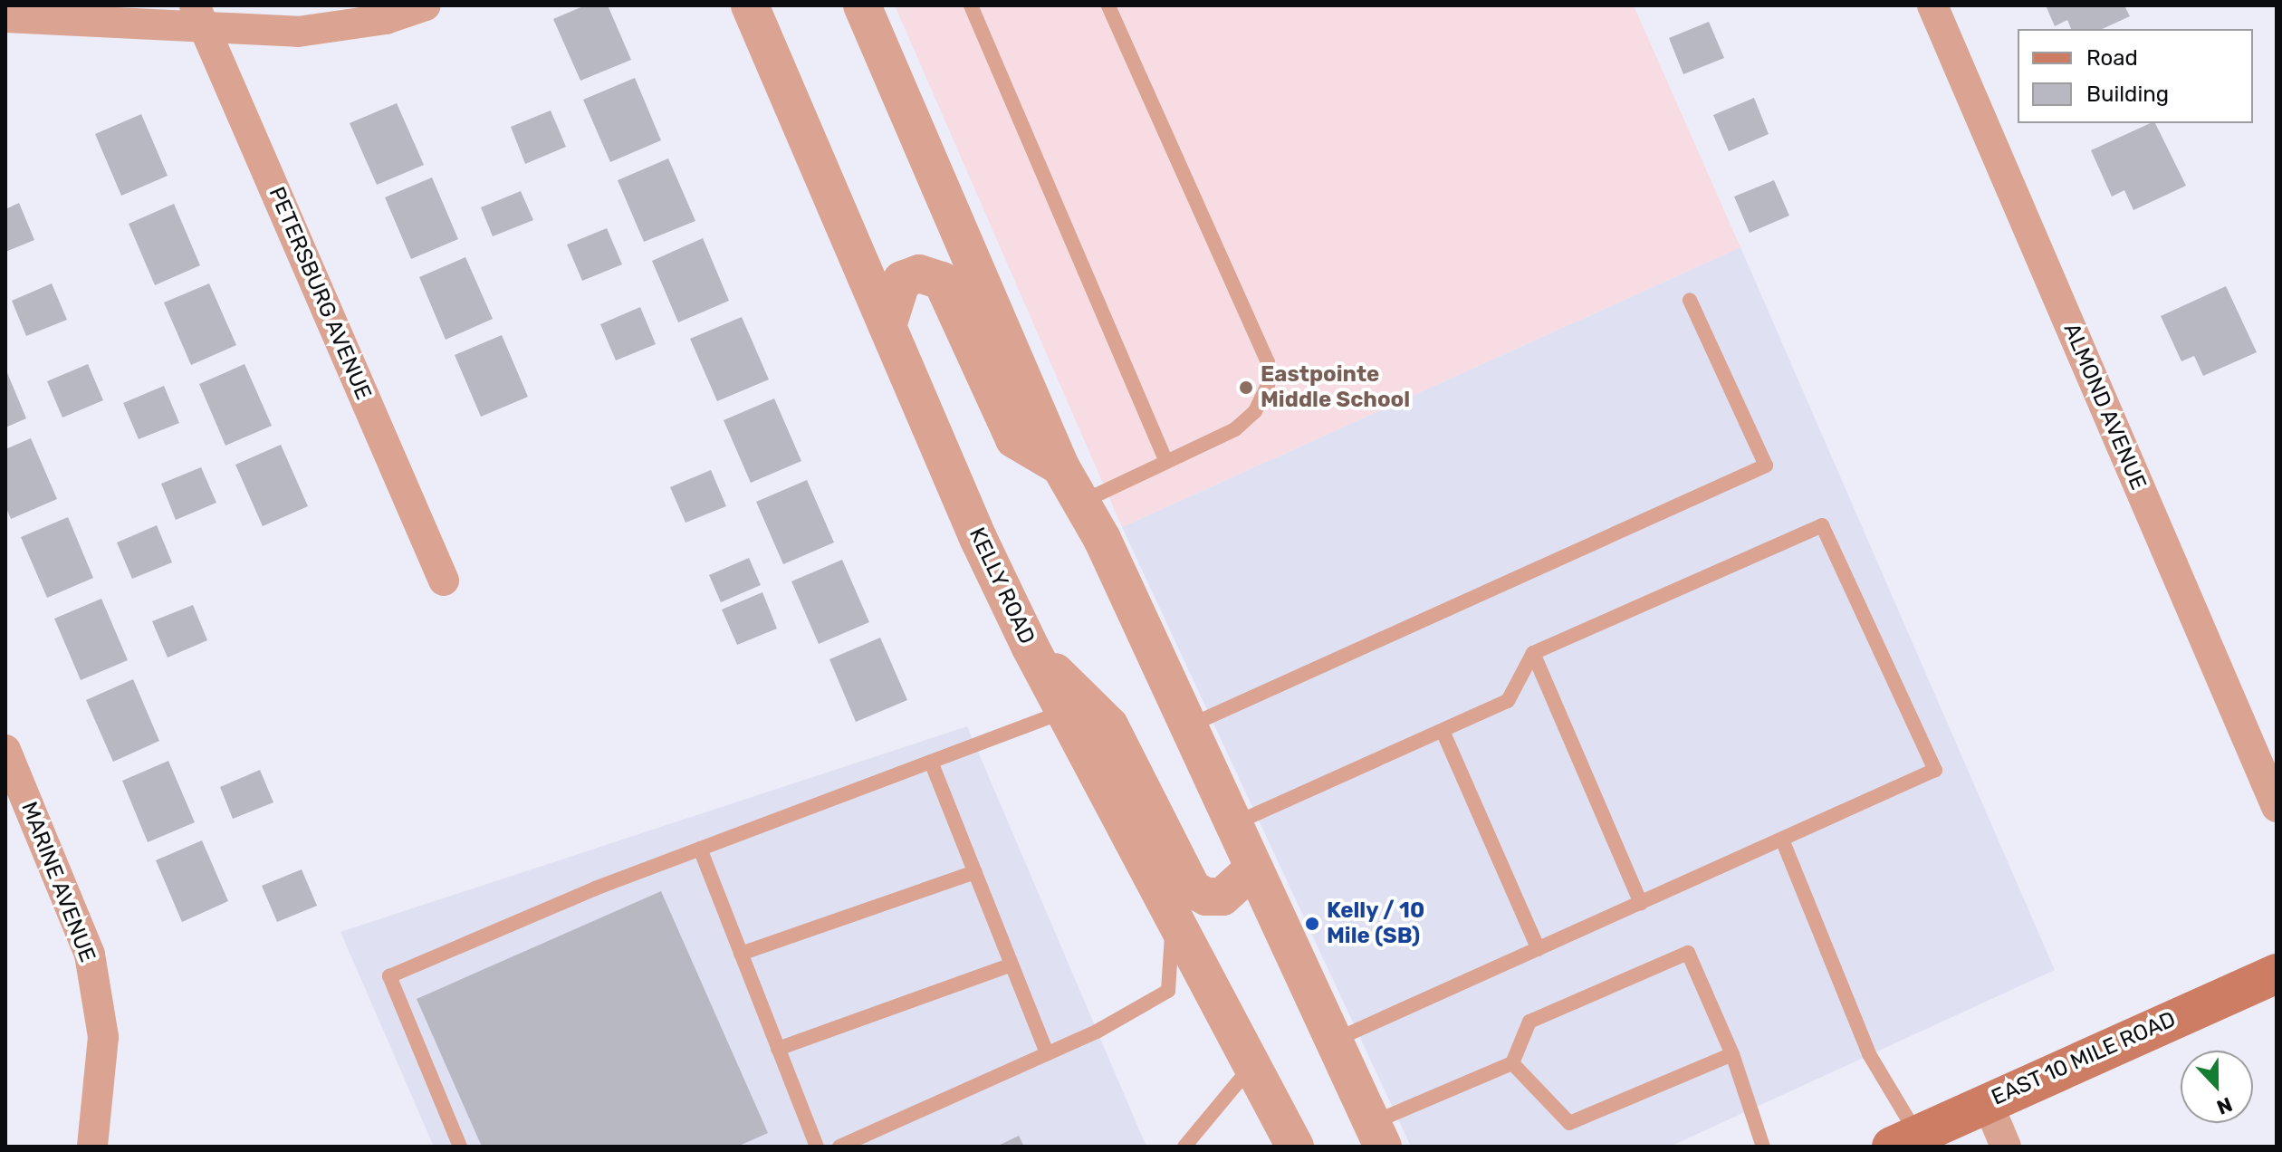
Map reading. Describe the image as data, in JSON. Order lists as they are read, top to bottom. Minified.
{"streets":{"main road":["EAST 10 MILE ROAD"],"street":["PETERSBURG AVENUE","ALMOND AVENUE","KELLY ROAD","MARINE AVENUE"]},"places":["Eastpointe Middle School","Kelly / 10 Mile (SB)"],"legend":["Road","Building"],"north":"bottom"}
